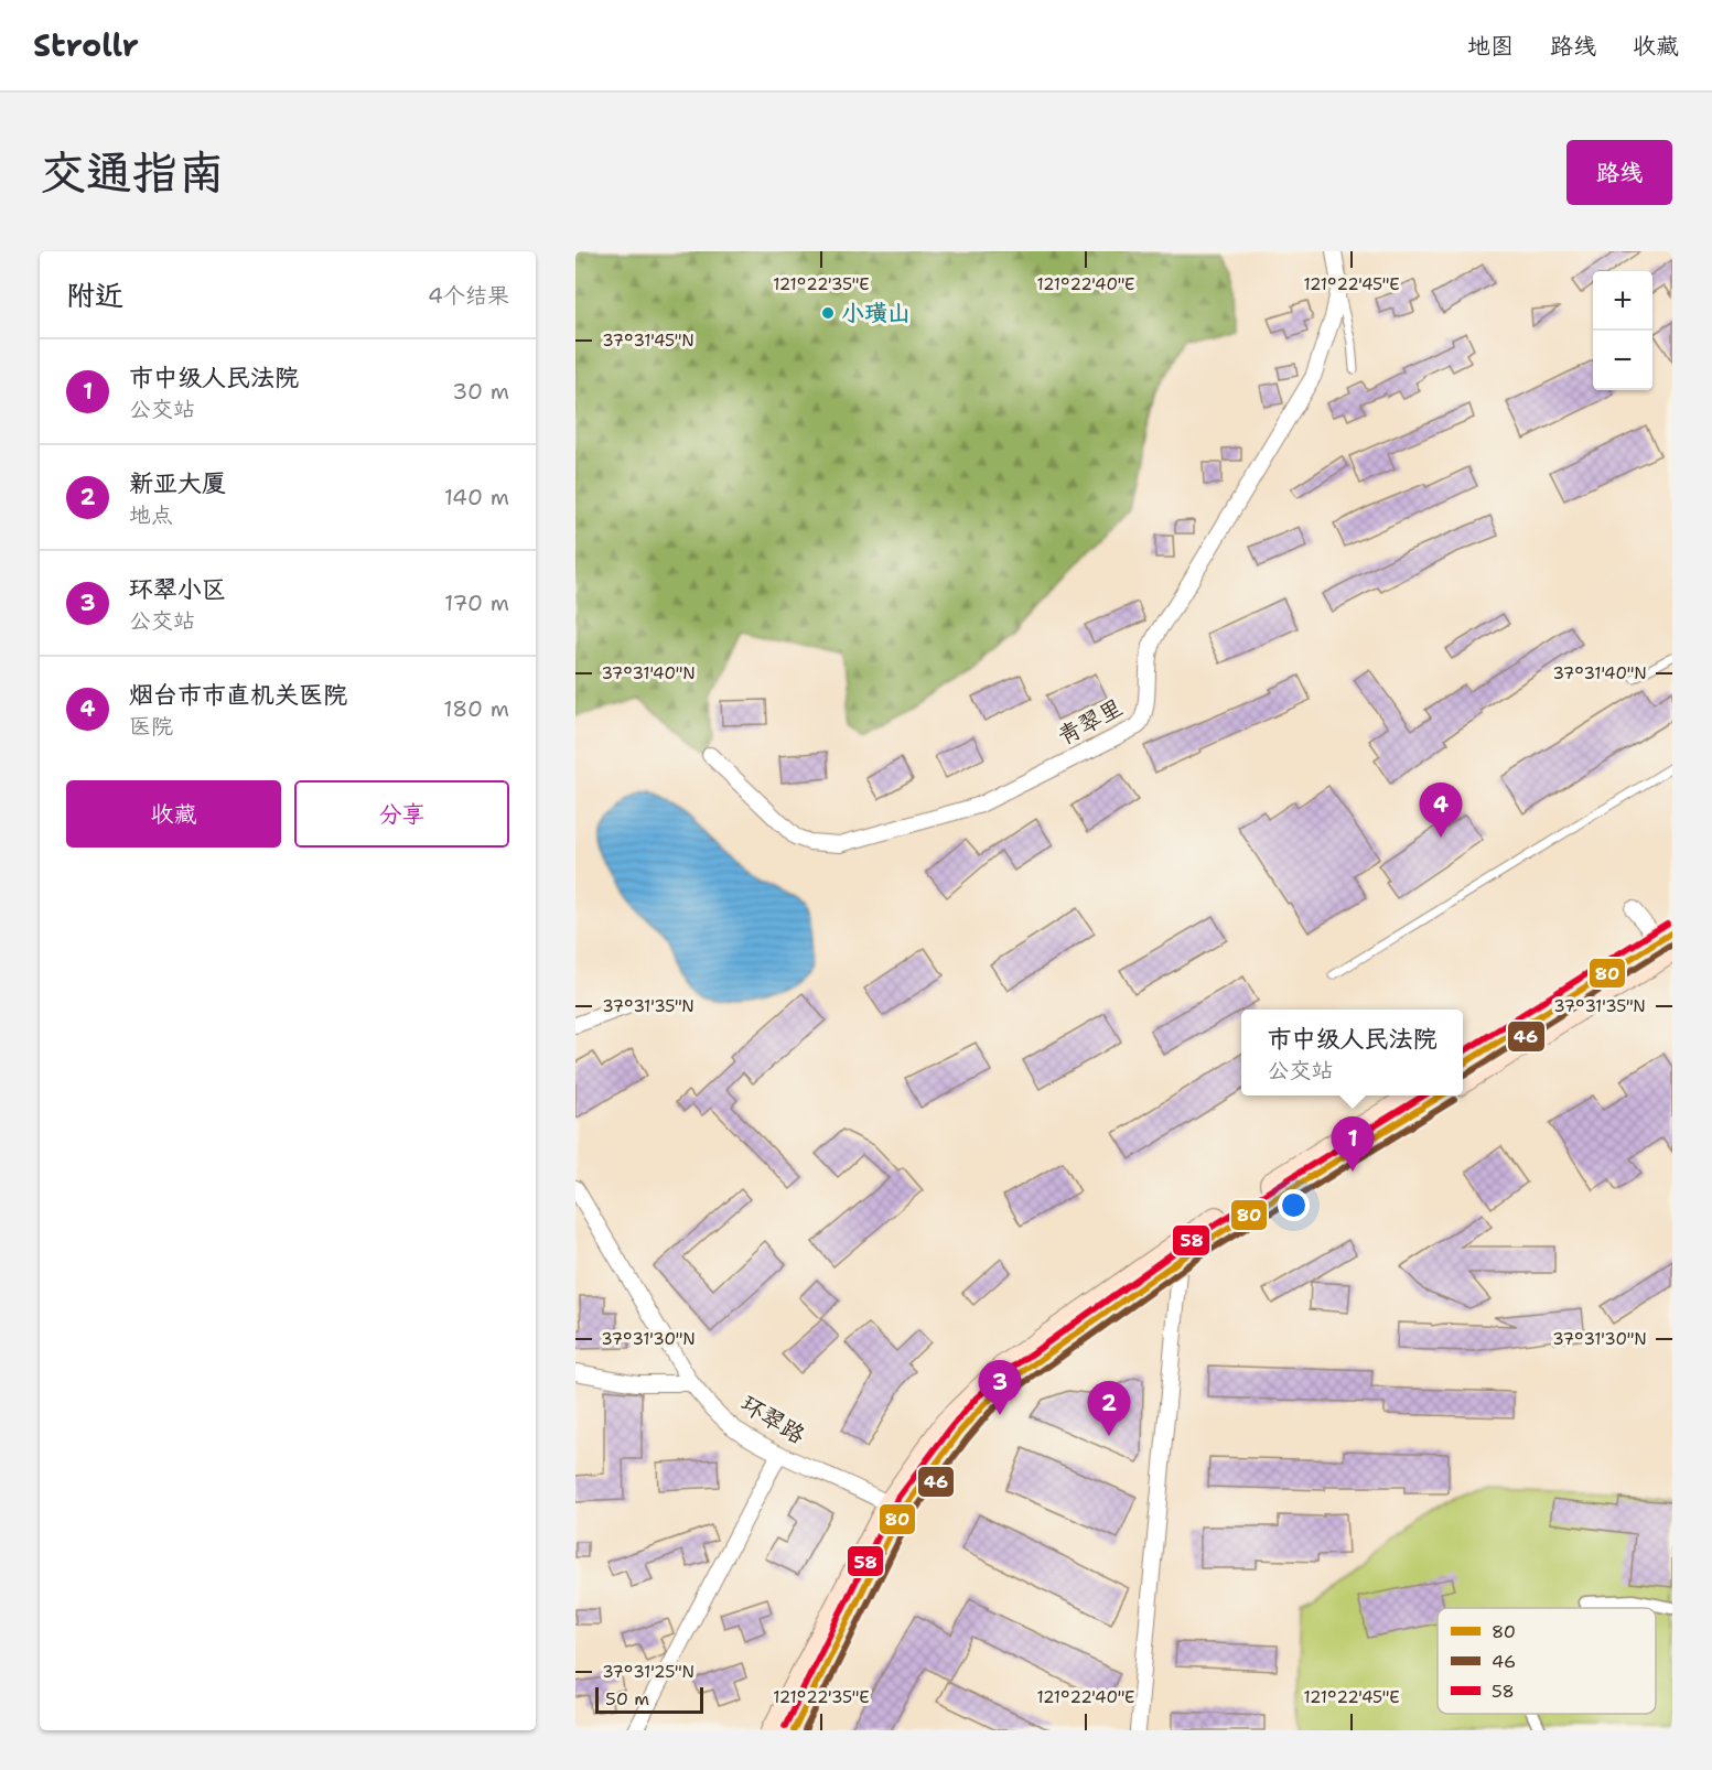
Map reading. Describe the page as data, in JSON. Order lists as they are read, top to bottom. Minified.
{"streets":{"street":["青翠里","环翠路"]},"places":["小璜山"],"lines":["transit line 58","transit line 80","transit line 46"],"legend":["80","46","58"],"scale_bar":"50 m","page":{"header":"Strollr","nav":["地图","路线","收藏"],"buttons":["路线",["收藏","分享"]],"title":"交通指南","heading":["附近","4个结果"],"map_buttons":["+","−"],"list":[{"mark":"1","name":"市中级人民法院","note":"公交站","value":"30 m"},{"mark":"2","name":"新亚大厦","note":"地点","value":"140 m"},{"mark":"3","name":"环翠小区","note":"公交站","value":"170 m"},{"mark":"4","name":"烟台市市直机关医院","note":"医院","value":"180 m"}],"pins":["4","1","3","2"],"popup":["市中级人民法院","公交站"],"scale":"50 m"},"coordinates":["121°22'35\"E","121°22'40\"E","121°22'45\"E","37°31'45\"N","37°31'40\"N","37°31'35\"N","37°31'30\"N","37°31'25\"N"]}
